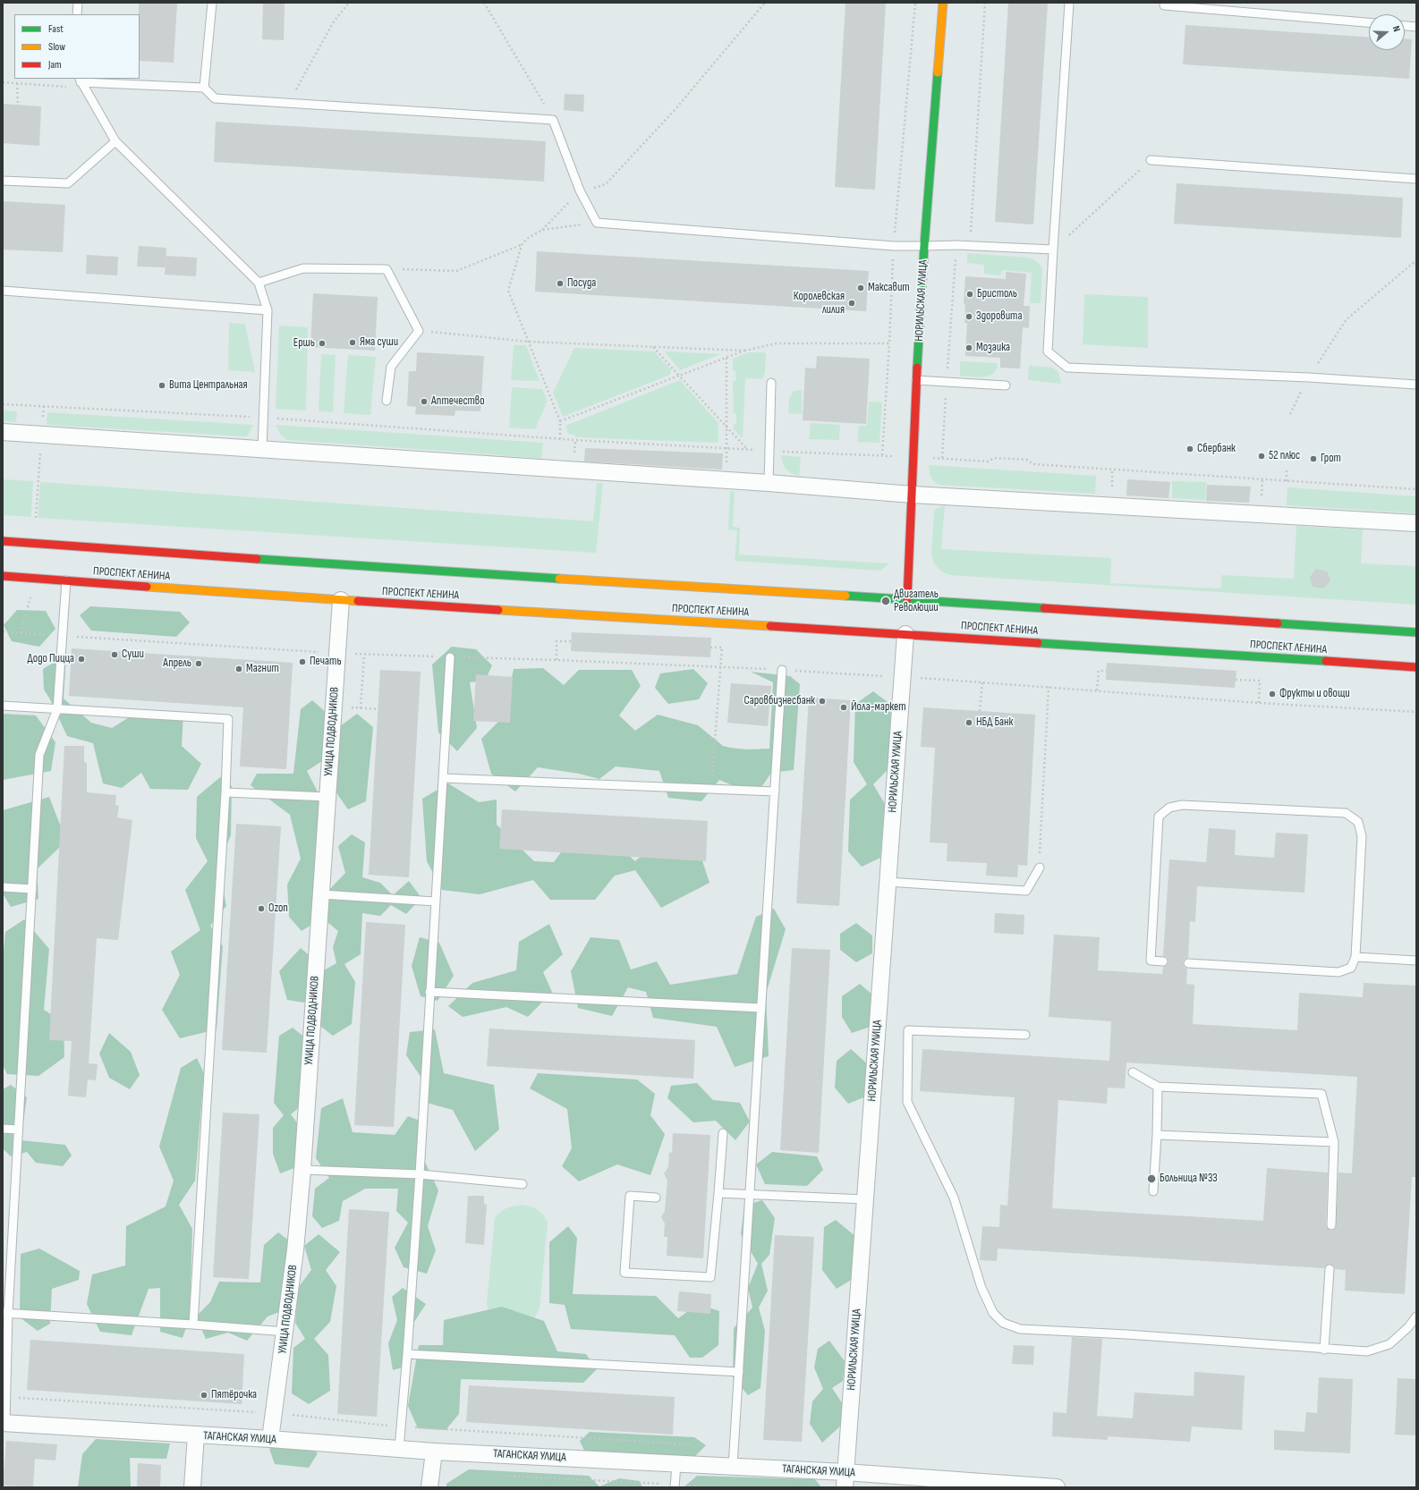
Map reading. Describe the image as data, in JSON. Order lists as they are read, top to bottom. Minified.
{"streets":{"main road":["НОРИЛЬСКАЯ УЛИЦА","ПРОСПЕКТ ЛЕНИНА"],"street":["УЛИЦА ПОДВОДНИКОВ","ТАГАНСКАЯ УЛИЦА"]},"crossings":[["НОРИЛЬСКАЯ УЛИЦА","ПРОСПЕКТ ЛЕНИНА"],["НОРИЛЬСКАЯ УЛИЦА","ТАГАНСКАЯ УЛИЦА"],["ПРОСПЕКТ ЛЕНИНА","УЛИЦА ПОДВОДНИКОВ"],["УЛИЦА ПОДВОДНИКОВ","ТАГАНСКАЯ УЛИЦА"]],"places":["Посуда","Максавит","Бристоль","Королевская лилия","Здоровита","Яма суши","Ершь","Мозаика","Вита Центральная","Аптечество","Сбербанк","52 плюс","Грот","Двигатель Революции","Суши","Додо Пицца","Печать","Апрель","Магнит","Фрукты и овощи","Саровбизнесбанк","Йола-маркет","НБД Банк","Ozon","Больница №33","Пятёрочка"],"legend":["Fast","Slow","Jam"],"north":"right"}
